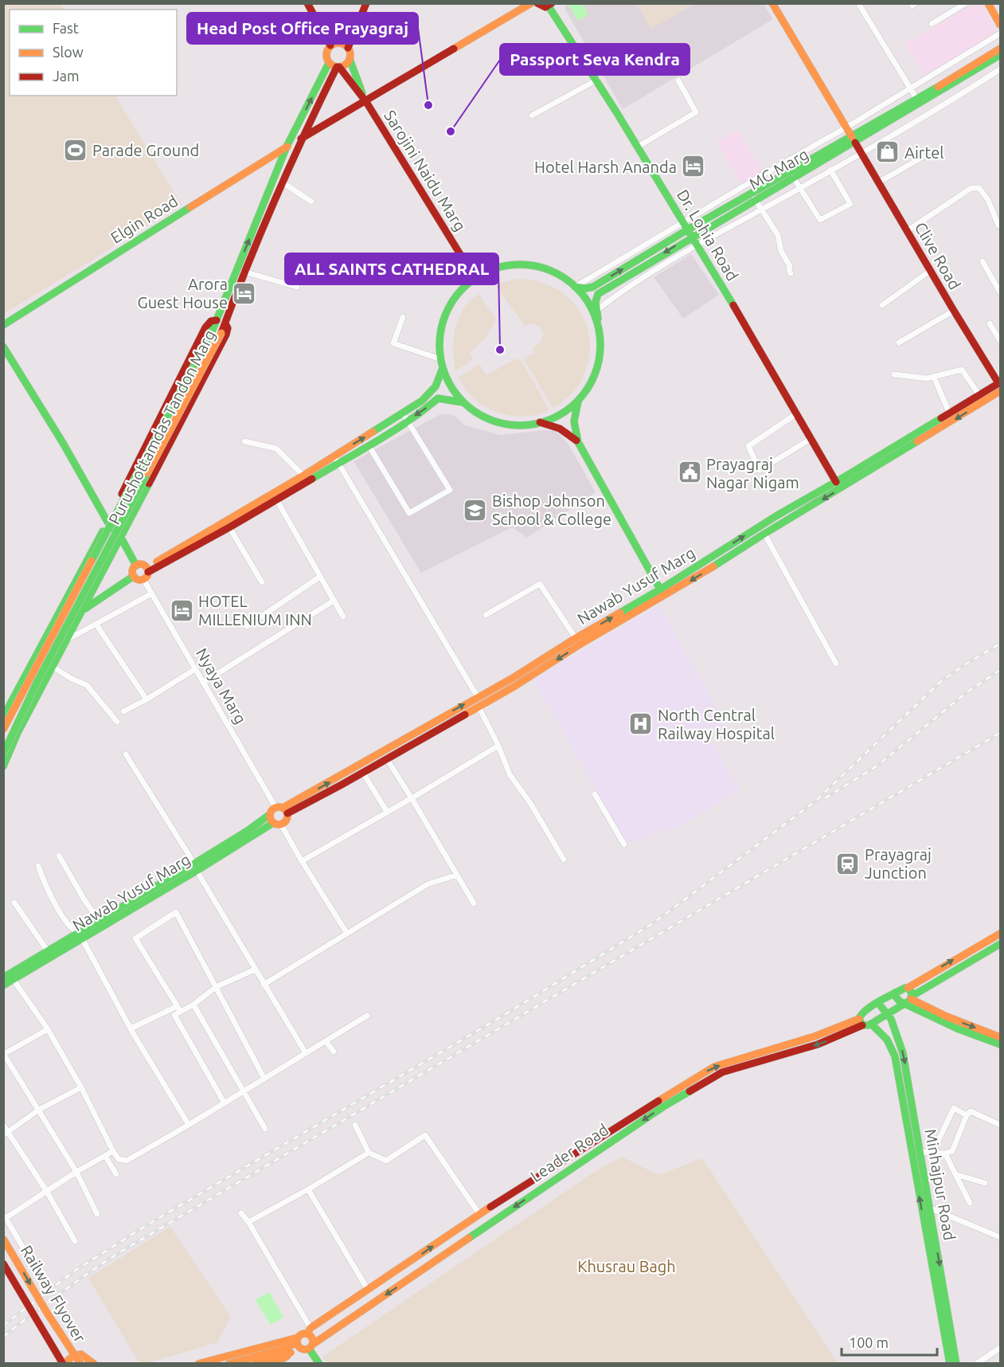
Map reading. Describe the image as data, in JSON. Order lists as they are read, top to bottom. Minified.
{"streets":{"main road":["MG Marg","Sarojini Naidu Marg","Elgin Road","Dr. Lohia Road","Clive Road","Purushottamdas Tandon Marg","Nawab Yusuf Marg","Leader Road","Minhajpur Road","Railway Flyover"],"street":["Nyaya Marg"]},"crossings":[["MG Marg","Sarojini Naidu Marg"],["MG Marg","Dr. Lohia Road"],["MG Marg","Clive Road"],["Sarojini Naidu Marg","Elgin Road"],["Sarojini Naidu Marg","Purushottamdas Tandon Marg"],["Elgin Road","Purushottamdas Tandon Marg"],["Dr. Lohia Road","Nawab Yusuf Marg"],["Clive Road","Nawab Yusuf Marg"],["Nawab Yusuf Marg","Nyaya Marg"]],"parks":["Khusrau Bagh"],"places":{"other":["Head Post Office Prayagraj","Passport Seva Kendra","ALL SAINTS CATHEDRAL"],"sports":["Parade Ground"],"shop":["Airtel"],"hotel":["Hotel Harsh Ananda","Arora Guest House","HOTEL MILLENIUM INN"],"public building":["Prayagraj Nagar Nigam"],"school or university":["Bishop Johnson School & College"],"hospital":["North Central Railway Hospital"],"station":["Prayagraj Junction"]},"legend":["Fast","Slow","Jam"],"scale_bar":"100 m"}
